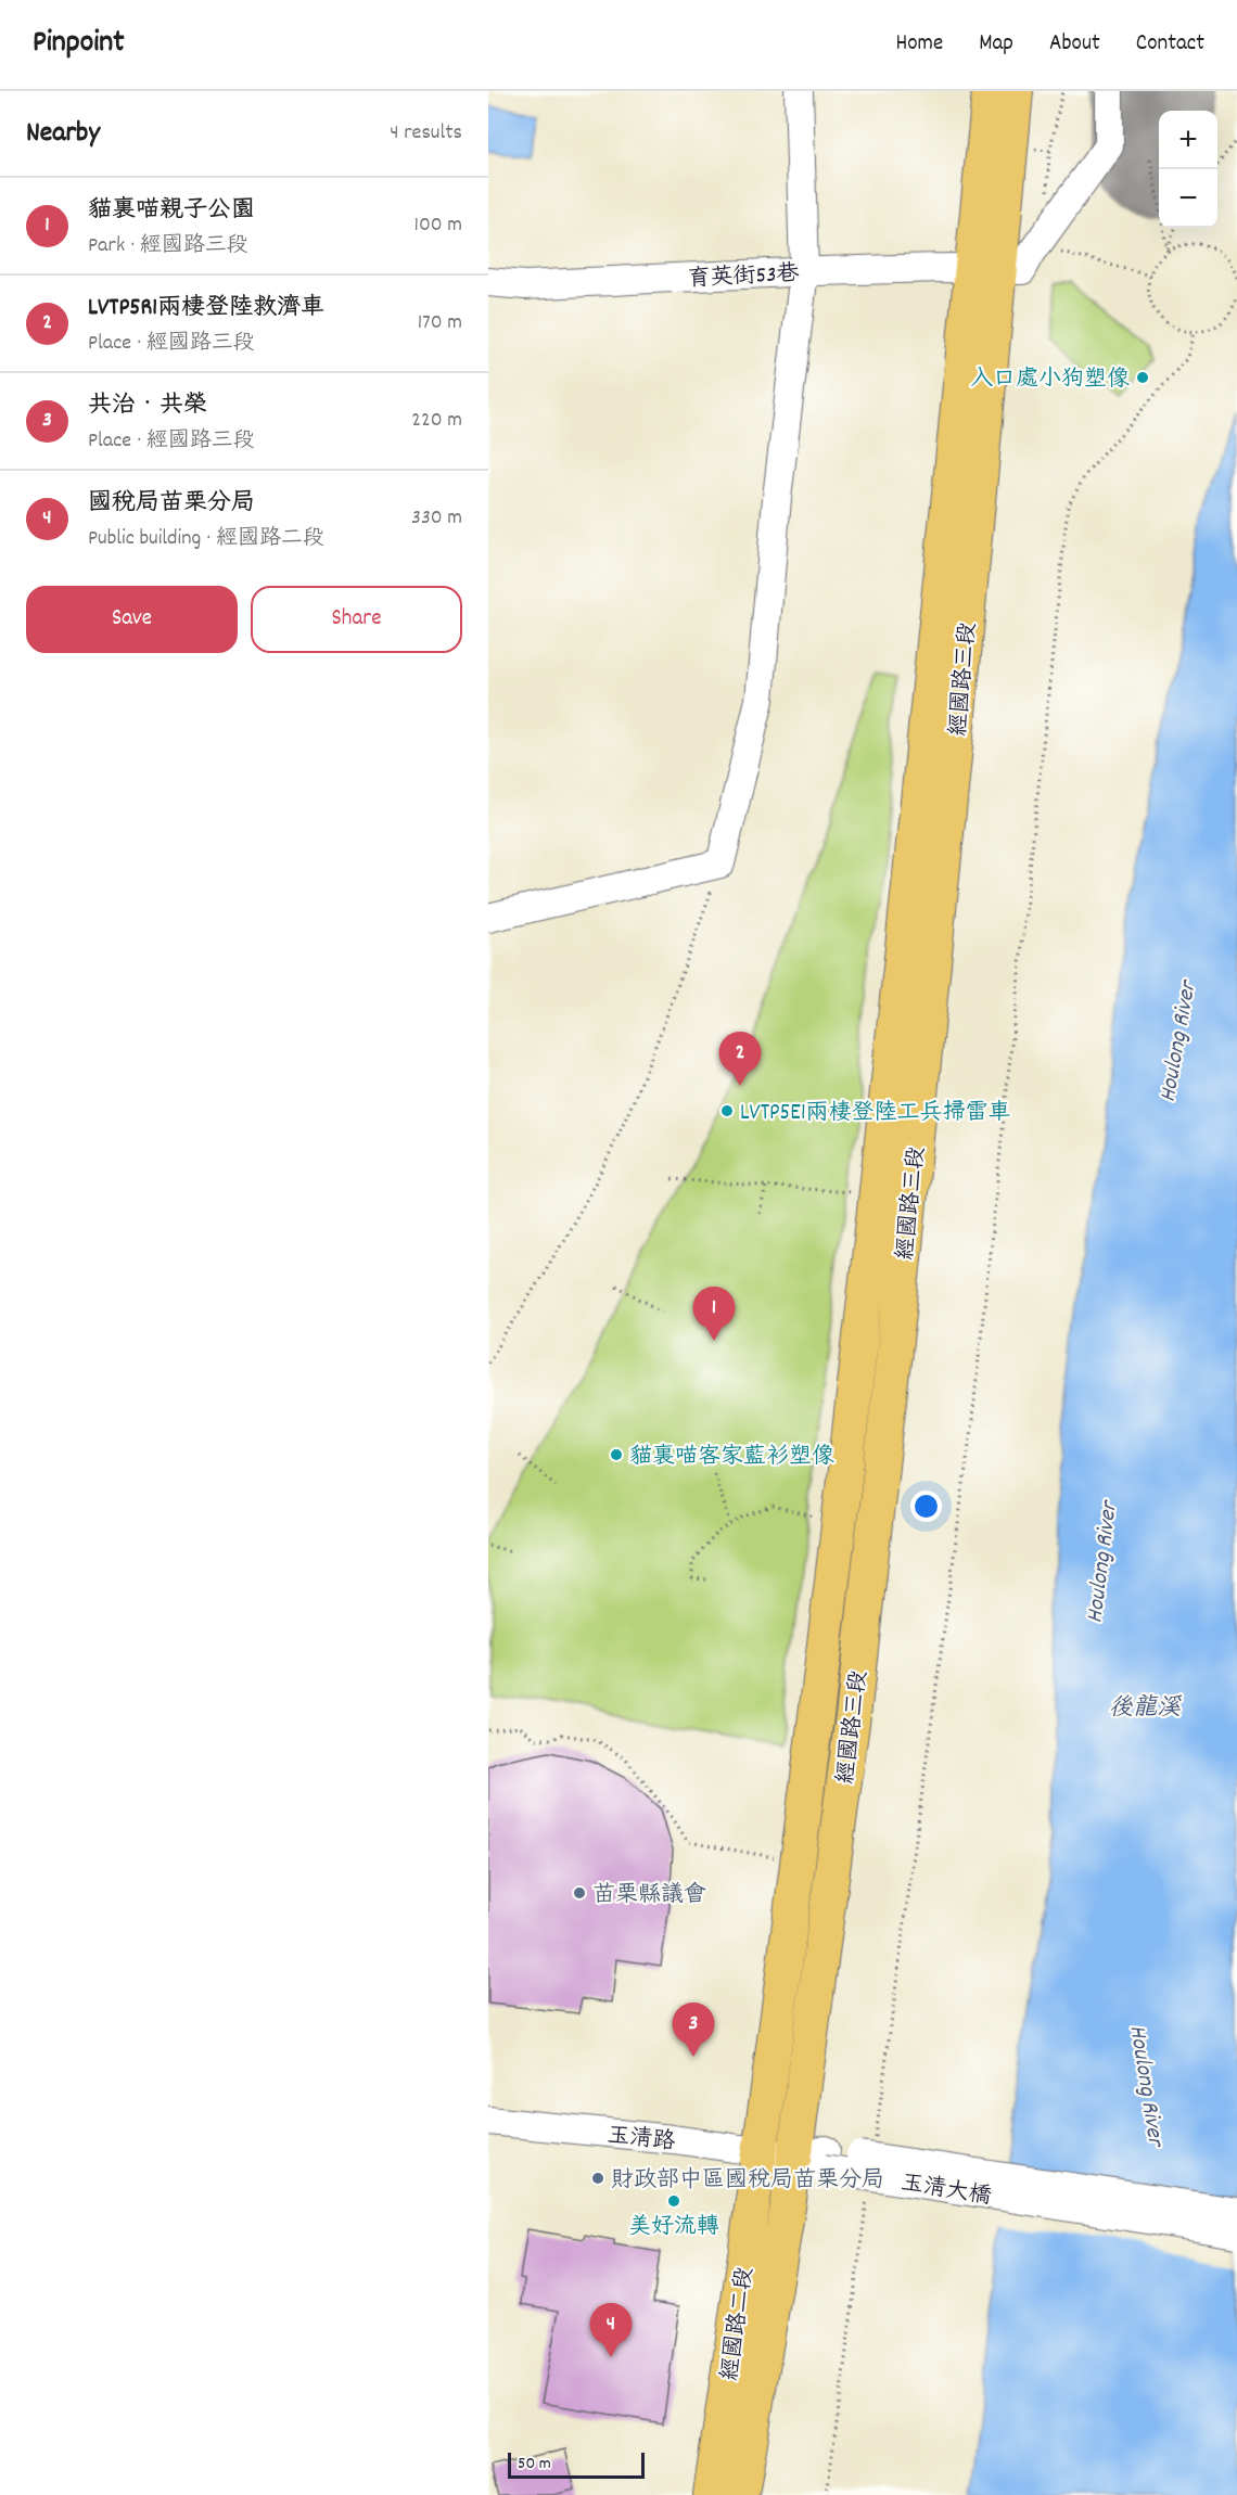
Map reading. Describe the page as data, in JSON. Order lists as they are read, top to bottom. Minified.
{"streets":{"main road":["經國路三段","經國路二段"],"street":["育英街53巷","玉清路","玉清大橋"]},"crossings":[["育英街53巷","經國路三段"],["經國路三段","玉清路"],["經國路三段","玉清大橋"],["經國路三段","經國路二段"],["玉清路","玉清大橋"],["玉清路","經國路二段"],["玉清大橋","經國路二段"]],"water":["Houlong River","後龍溪"],"places":["入口處小狗塑像","LVTP5E1兩棲登陸工兵掃雷車","貓裏喵客家藍衫塑像","苗栗縣議會","財政部中區國稅局苗栗分局","美好流轉"],"scale_bar":"50 m","page":{"header":"Pinpoint","nav":["Home","Map","About","Contact"],"heading":["Nearby","4 results"],"map_buttons":["+","−"],"list":[{"mark":"1","name":"貓裏喵親子公園","note":"Park · 經國路三段","value":"100 m"},{"mark":"2","name":"LVTP5R1兩棲登陸救濟車","note":"Place · 經國路三段","value":"170 m"},{"mark":"3","name":"共治‧共榮","note":"Place · 經國路三段","value":"220 m"},{"mark":"4","name":"國稅局苗栗分局","note":"Public building · 經國路二段","value":"330 m"}],"buttons":["Save","Share"],"pins":["2","1","3","4"],"scale":"50 m"}}
